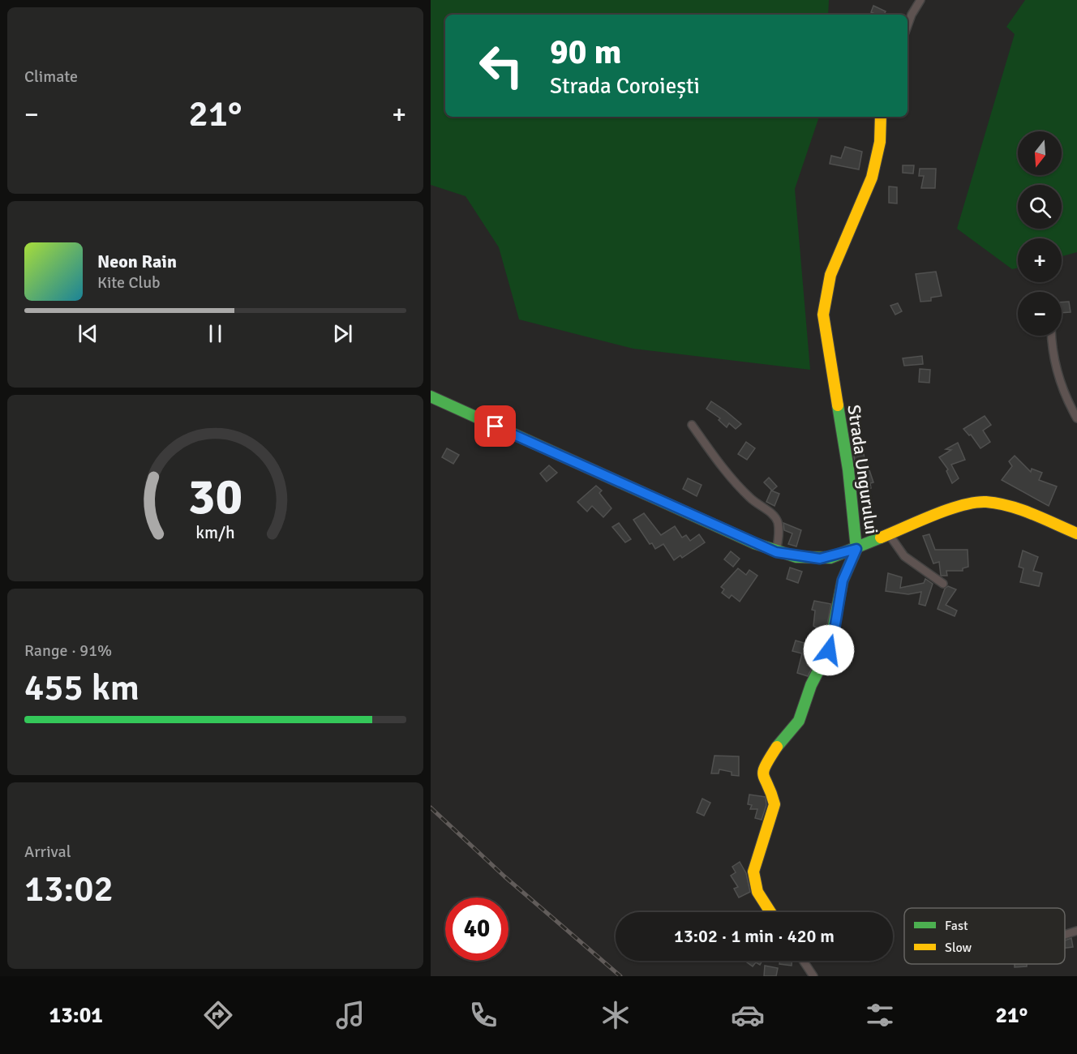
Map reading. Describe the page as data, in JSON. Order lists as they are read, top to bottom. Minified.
{"streets":{"street":["Strada Ungurului"]},"legend":["Fast","Slow"],"north":"bottom","page":{"tile":["Climate",["Range · 91%","455 km"],["Arrival","13:02"]],"turn":["90 m","Strada Coroiești"],"heat":["−","21°","+"],"map_buttons":["+","−"],"song":["Neon Rain","Kite Club"],"limit":"40","trip":"13:02 · 1 min · 420 m","tabs":["13:01","21°"],"gauge":["30","km/h"]}}
